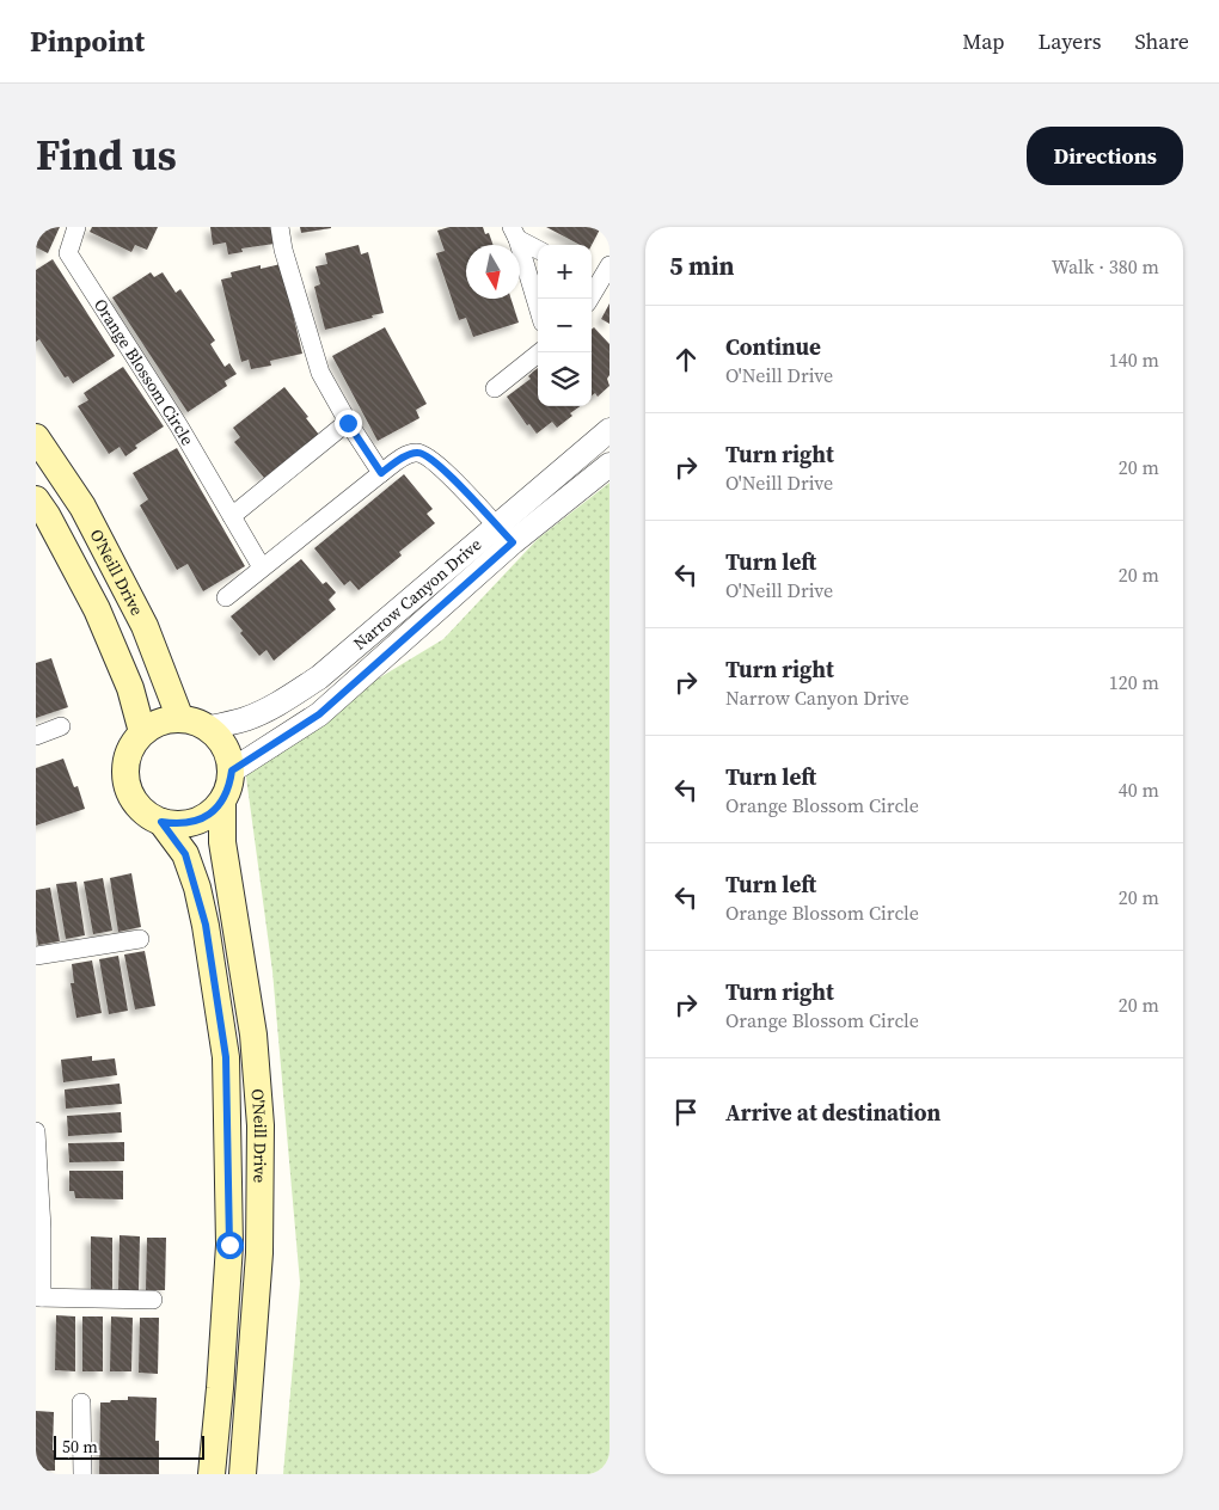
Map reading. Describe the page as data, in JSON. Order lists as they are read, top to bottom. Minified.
{"streets":{"main road":["O'Neill Drive"],"street":["Orange Blossom Circle","Narrow Canyon Drive"]},"crossings":[["O'Neill Drive","Narrow Canyon Drive"]],"scale_bar":"50 m","north":"bottom","page":{"header":"Pinpoint","nav":["Map","Layers","Share"],"title":"Find us","buttons":"Directions","heading":["5 min","Walk · 380 m"],"map_buttons":["+","−"],"list":[["Continue","O'Neill Drive","140 m"],["Turn right","O'Neill Drive","20 m"],["Turn left","O'Neill Drive","20 m"],["Turn right","Narrow Canyon Drive","120 m"],["Turn left","Orange Blossom Circle","40 m"],["Turn left","Orange Blossom Circle","20 m"],["Turn right","Orange Blossom Circle","20 m"],"Arrive at destination"],"scale":"50 m"}}
